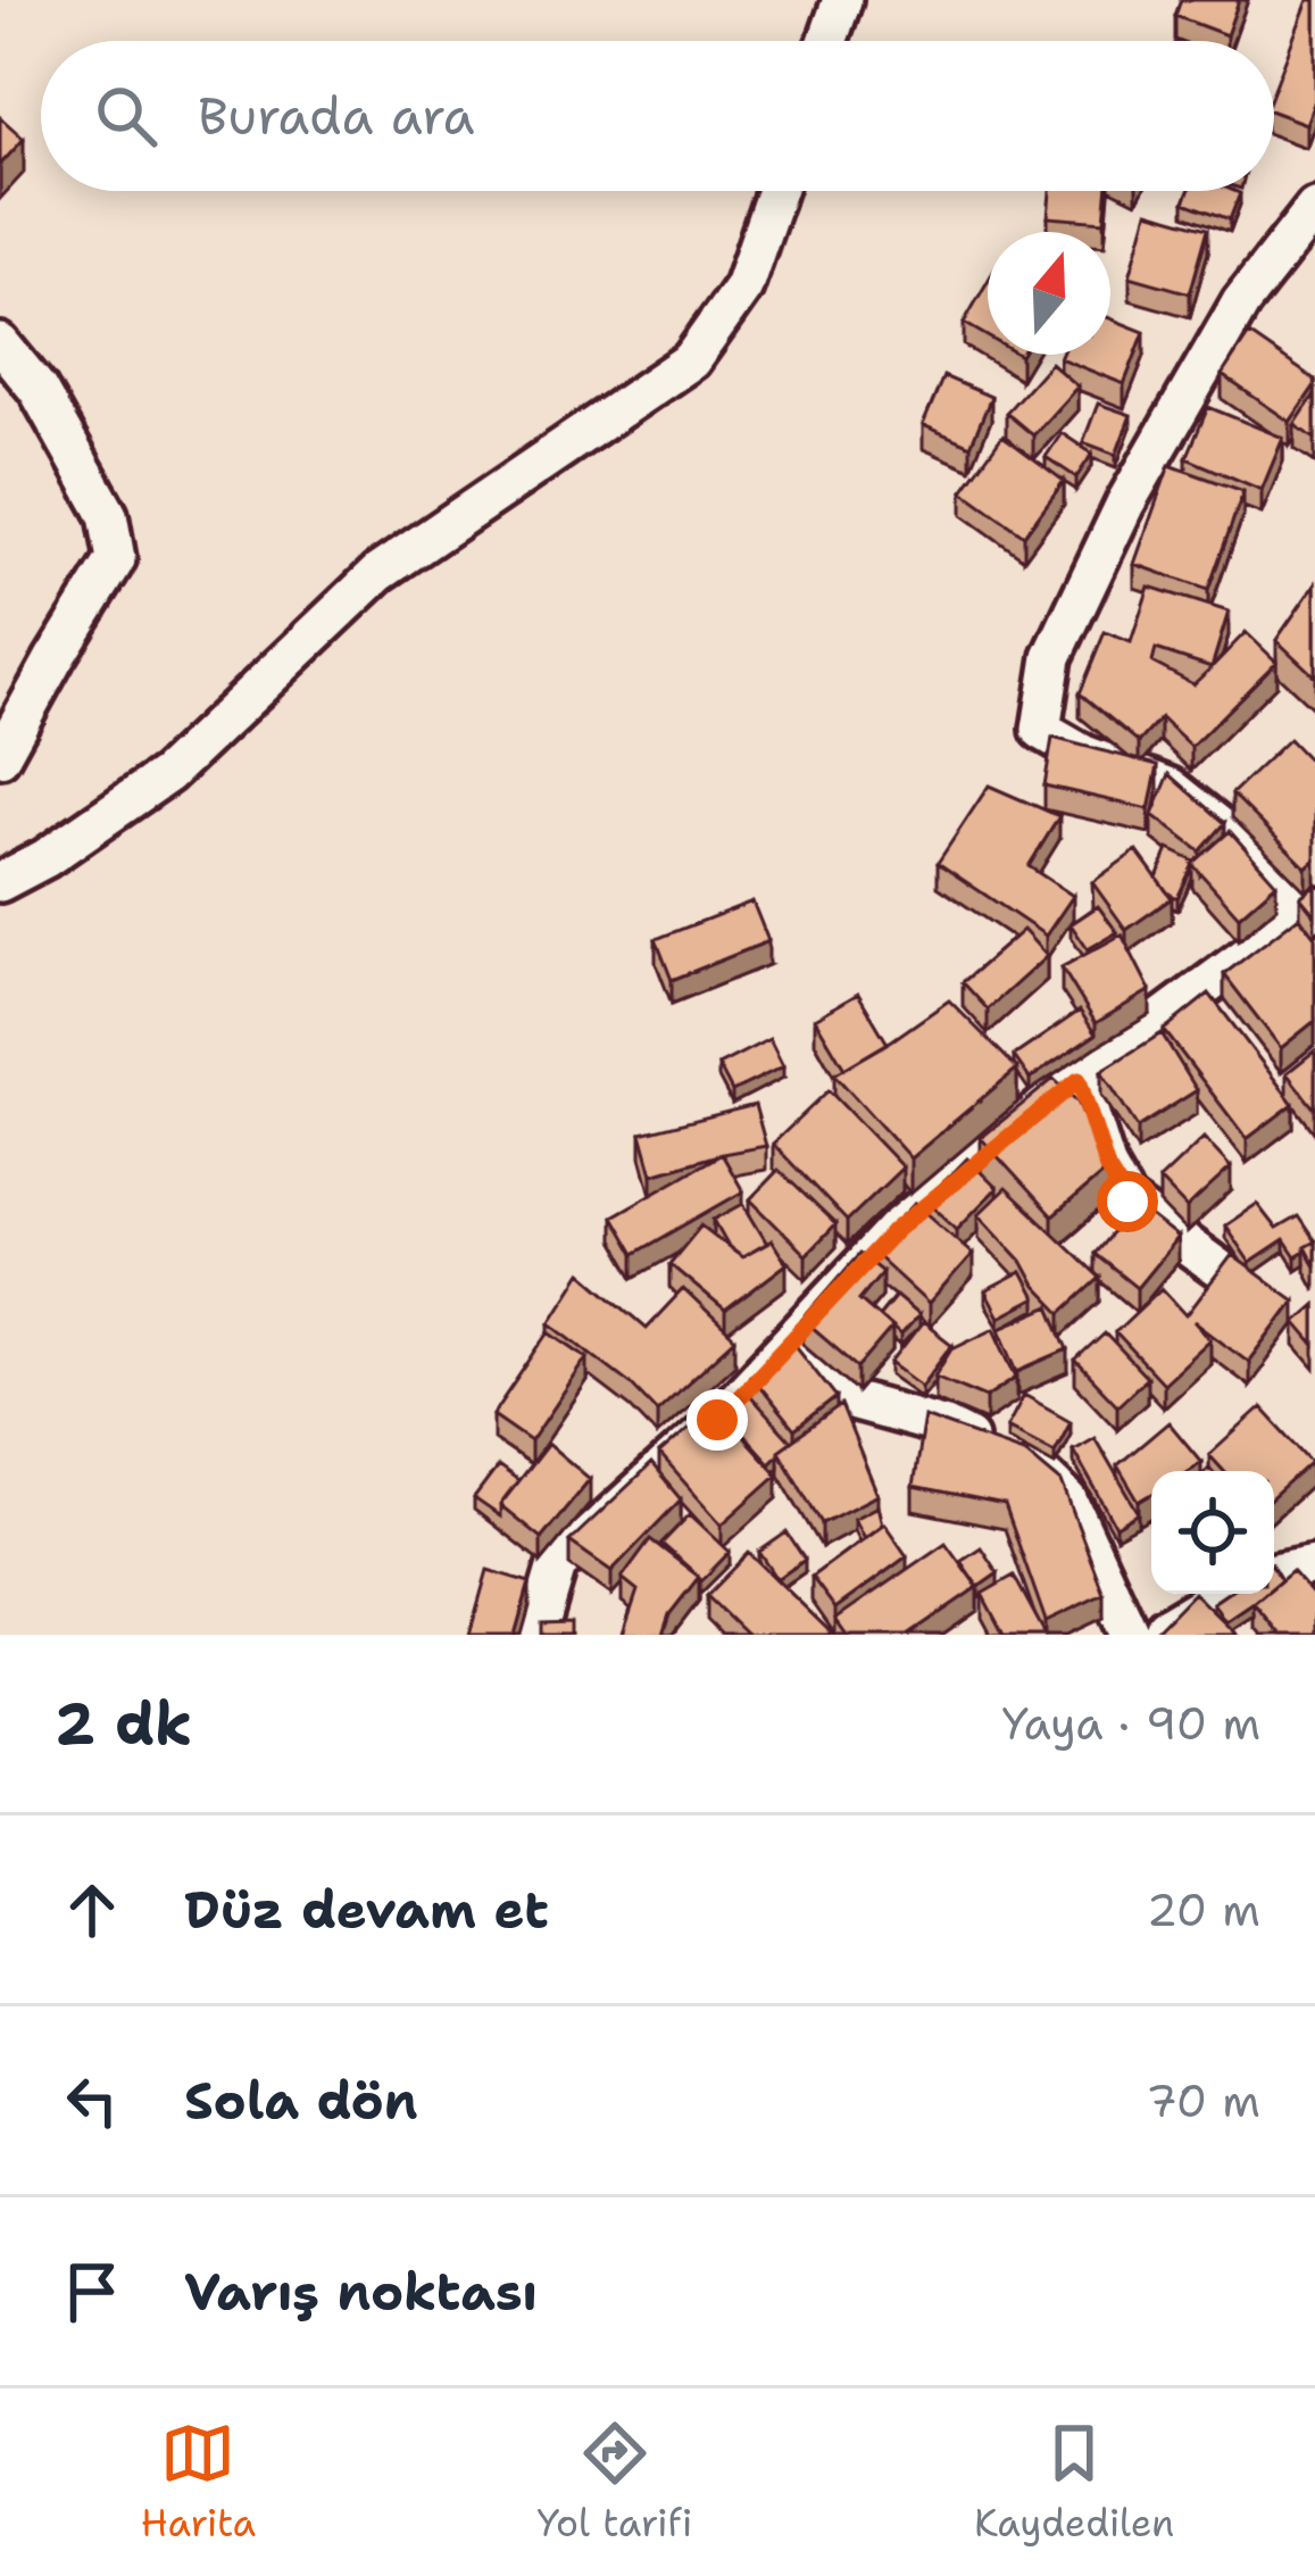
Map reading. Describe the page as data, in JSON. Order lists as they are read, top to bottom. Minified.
{"north":"top","page":{"search":"Burada ara","heading":["2 dk","Yaya · 90 m"],"list":[["Düz devam et","20 m"],["Sola dön","70 m"],"Varış noktası"],"nav":["Harita","Yol tarifi","Kaydedilen"]}}
